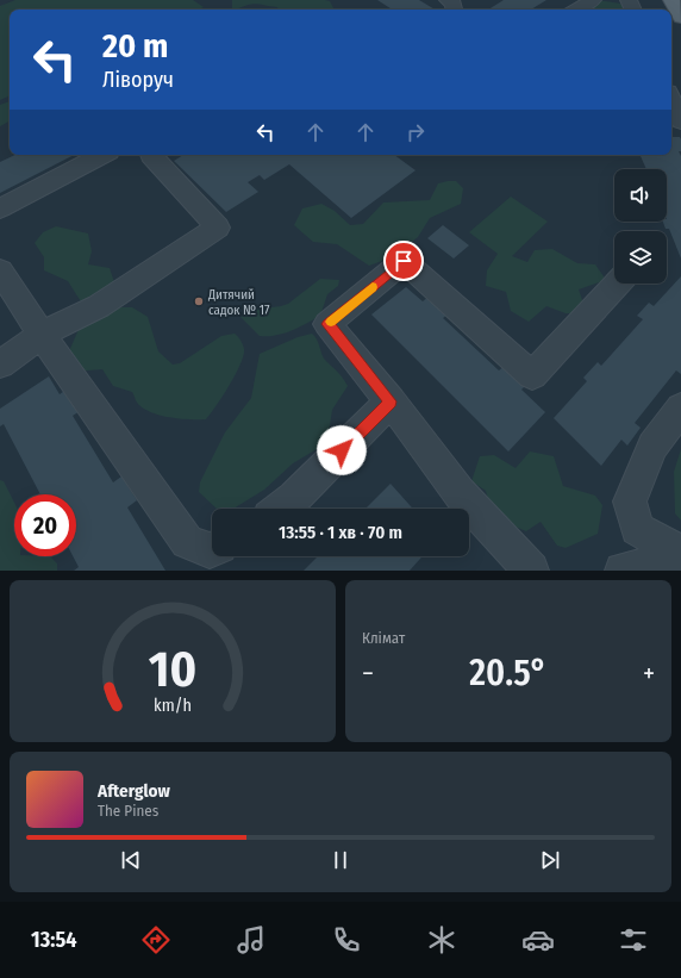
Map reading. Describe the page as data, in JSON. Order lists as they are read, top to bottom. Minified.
{"places":["Дитячий садок № 17"],"page":{"turn":["20 m","Ліворуч"],"limit":"20","trip":"13:55 · 1 хв · 70 m","tile":"Клімат","heat":["−","20.5°","+"],"song":["Afterglow","The Pines"],"tabs":"13:54","gauge":["10","km/h"]}}
